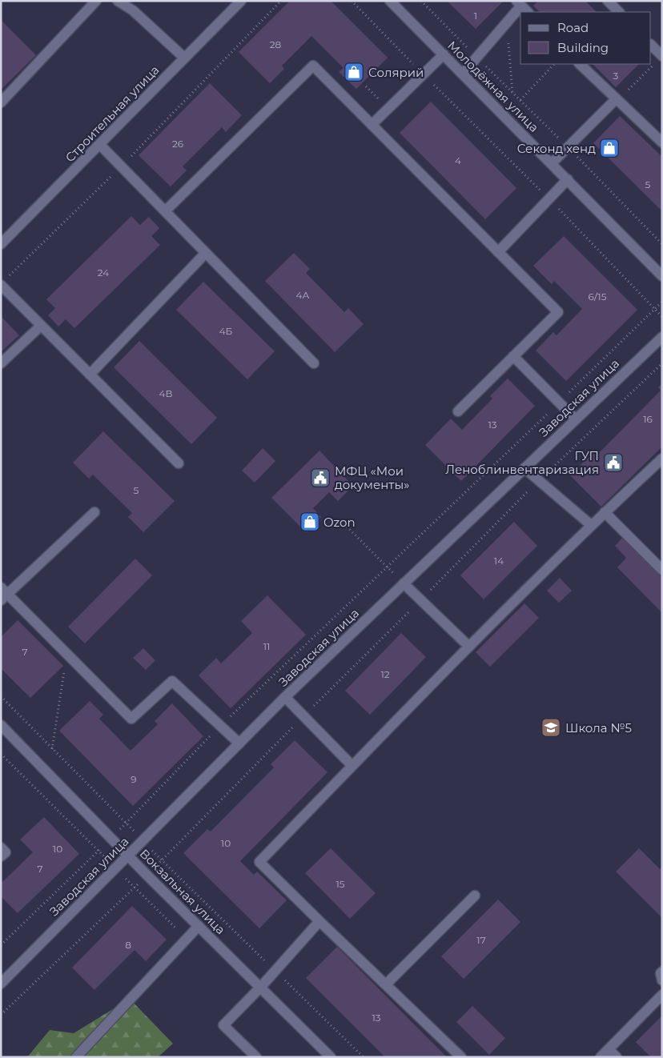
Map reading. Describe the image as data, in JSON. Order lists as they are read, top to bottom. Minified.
{"streets":{"street":["Молодёжная улица","Строительная улица","Заводская улица","Вокзальная улица"]},"crossings":[["Заводская улица","Вокзальная улица"]],"places":{"shop":["Солярий","Секонд хенд","Ozon"],"public building":["ГУП Леноблинвентаризация","МФЦ «Мои документы»"],"school or university":["Школа №5"]},"house_numbers":["1","28","3","26","4","5","24","4А","6/15","4Б","4В","16","13","5","14","11","7","12","9","10","10","7","15","17","8","13"],"legend":["Road","Building"]}
